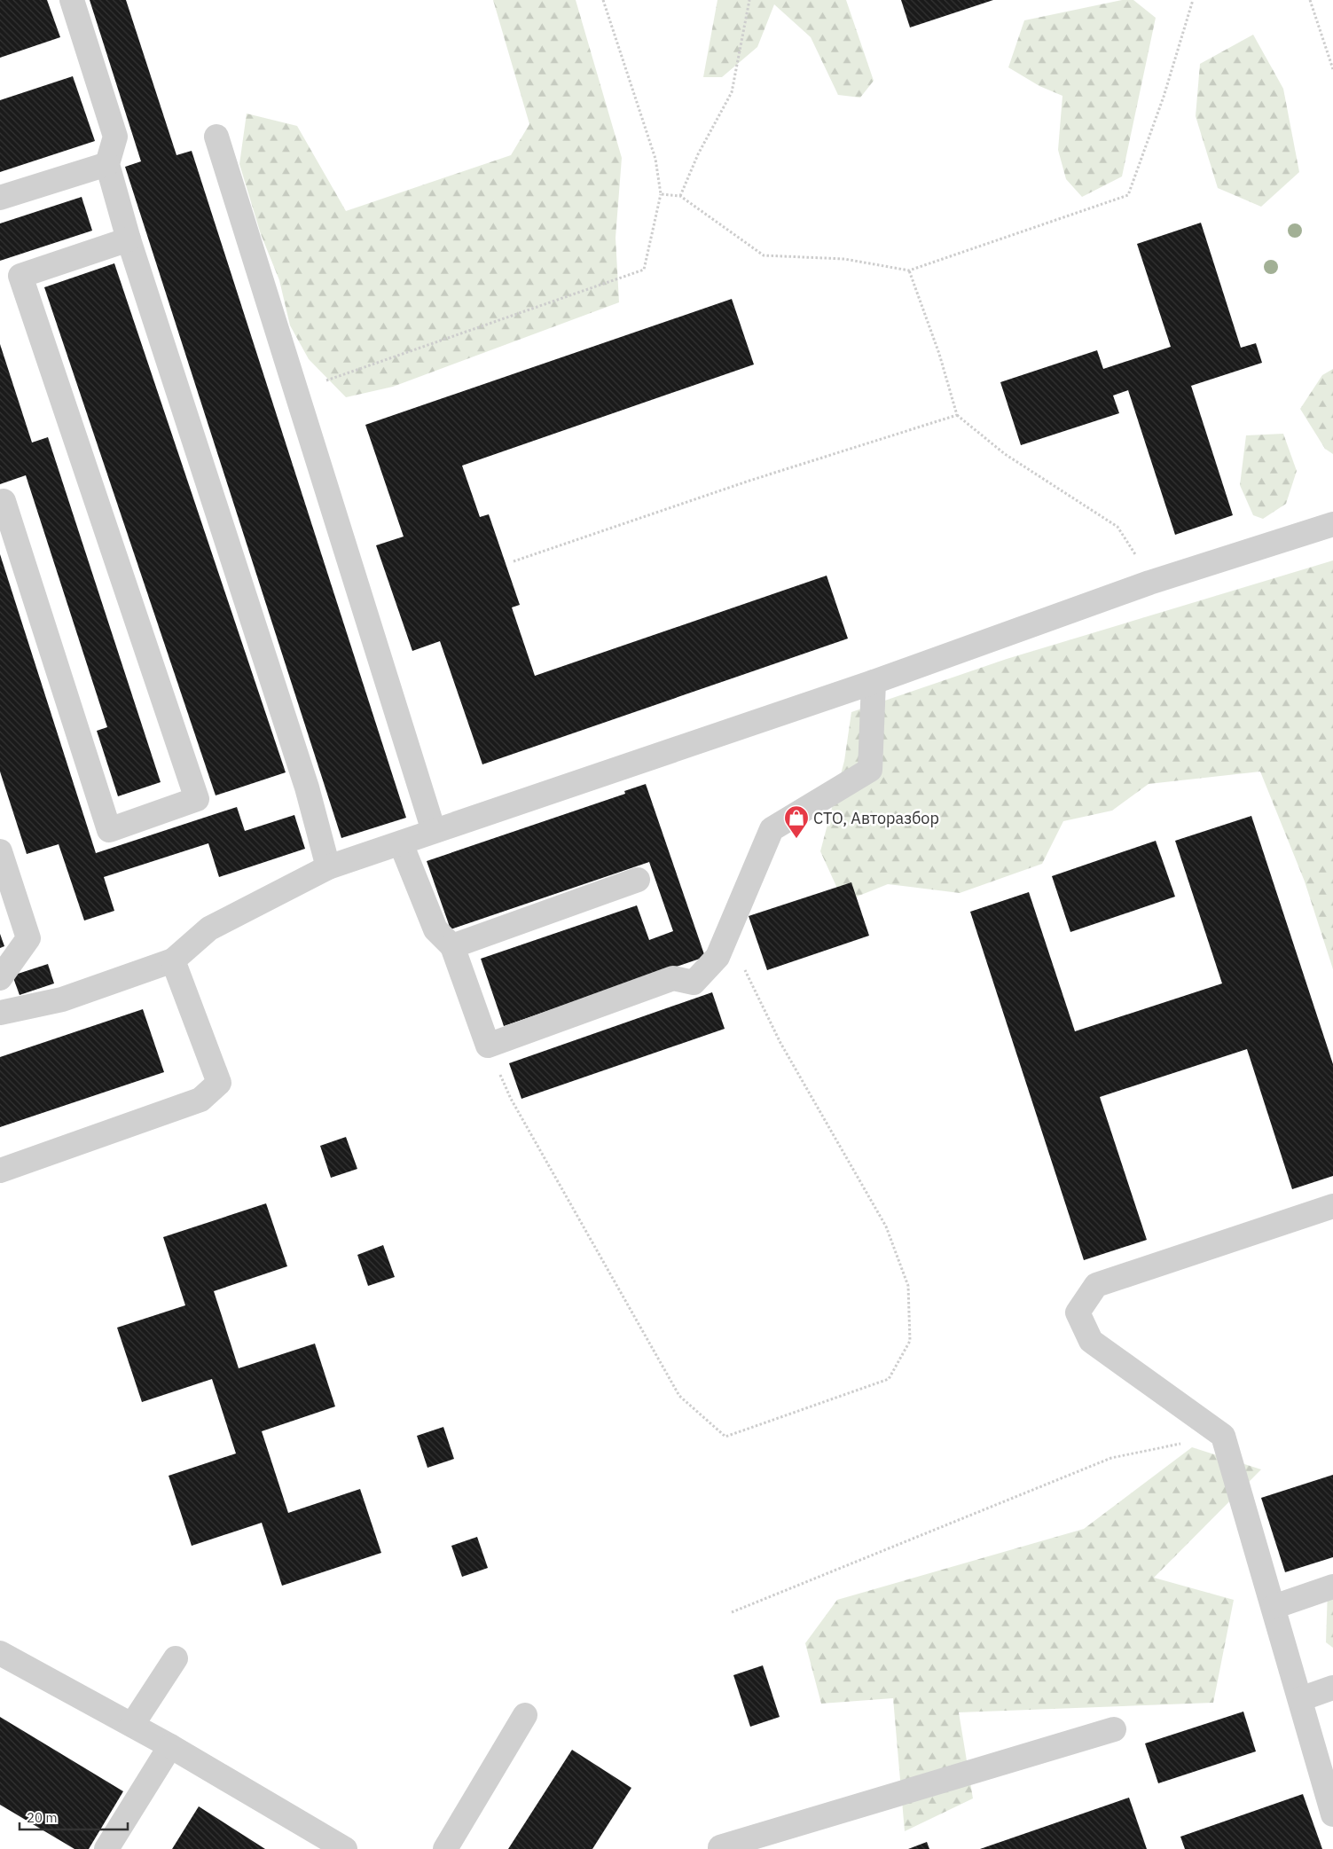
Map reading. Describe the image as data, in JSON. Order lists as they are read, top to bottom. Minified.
{"places":{"shop":["СТО, Авторазбор"]},"scale_bar":"20 m"}
